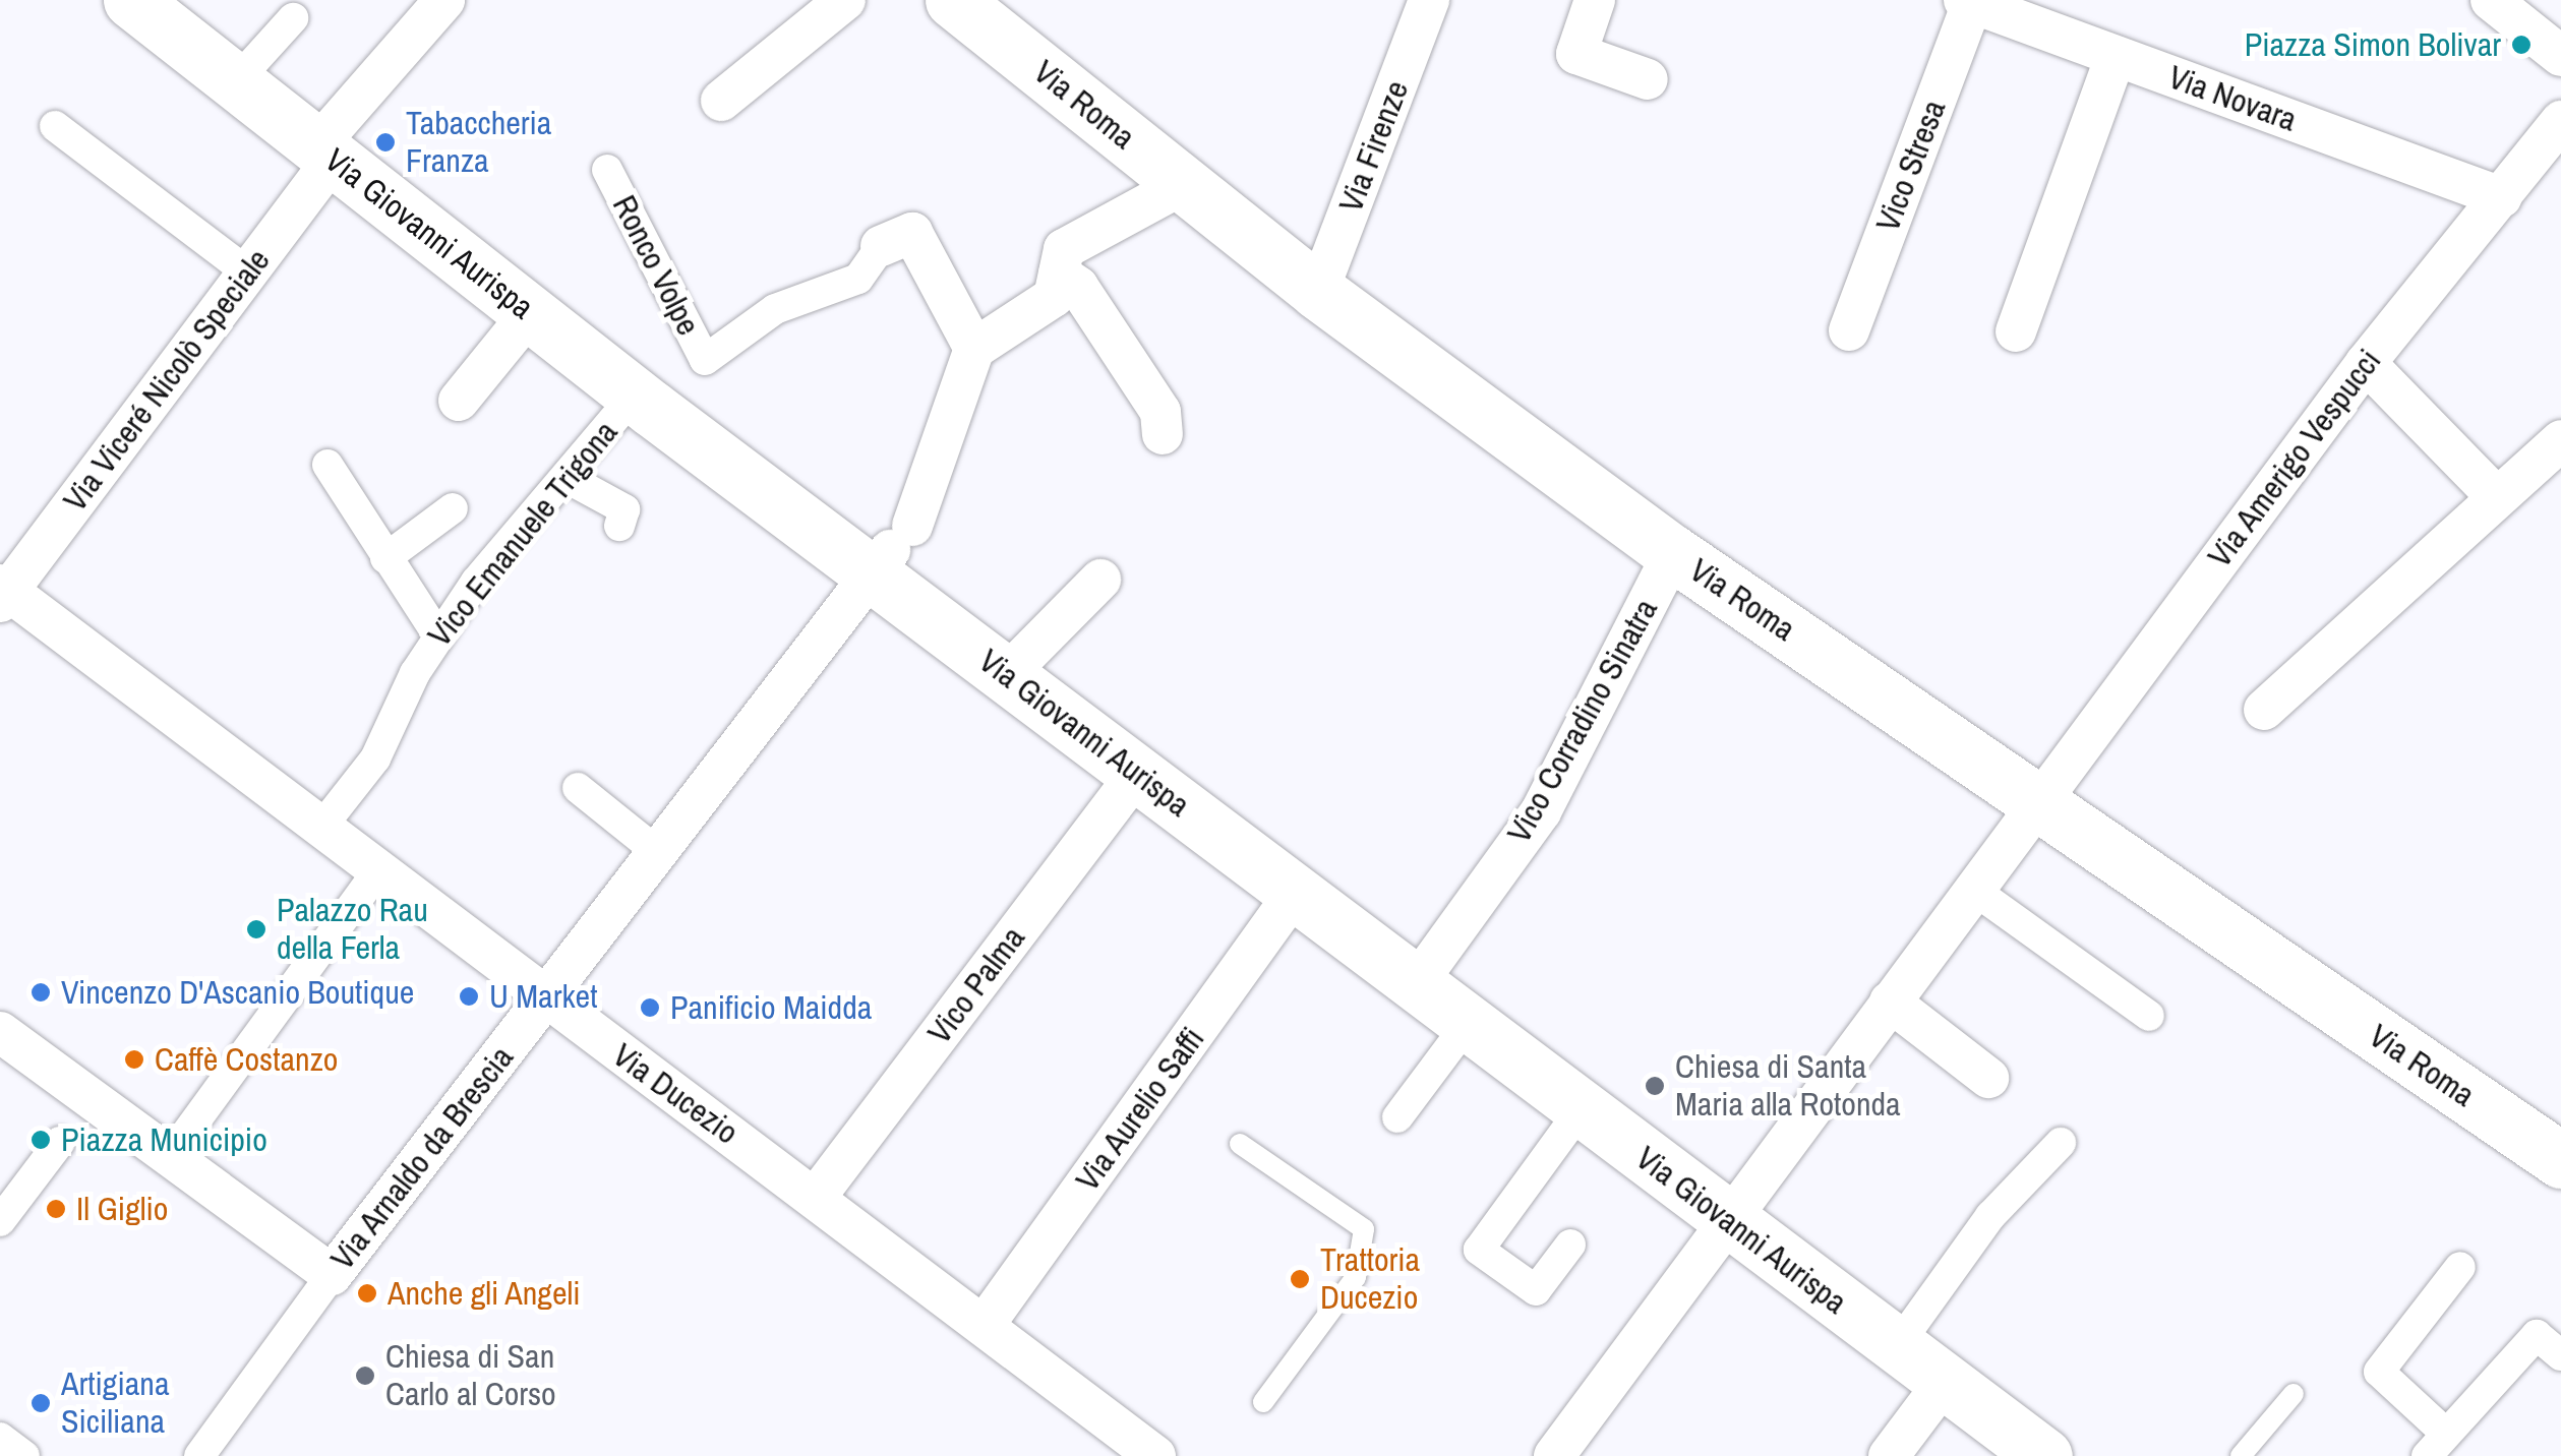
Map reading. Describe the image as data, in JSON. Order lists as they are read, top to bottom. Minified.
{"streets":{"main road":["Via Roma","Via Giovanni Aurispa"],"street":["Via Novara","Via Firenze","Vico Stresa","Ronco Volpe","Via Viceré Nicolò Speciale","Via Amerigo Vespucci","Vico Emanuele Trigona","Vico Corradino Sinatra","Vico Palma","Via Ducezio","Via Aurelio Saffi","Via Arnaldo da Brescia"]},"crossings":[["Via Novara","Vico Stresa"],["Via Novara","Via Amerigo Vespucci"],["Via Roma","Via Firenze"],["Via Roma","Via Amerigo Vespucci"],["Via Roma","Vico Corradino Sinatra"],["Via Giovanni Aurispa","Via Viceré Nicolò Speciale"],["Via Giovanni Aurispa","Via Amerigo Vespucci"],["Via Giovanni Aurispa","Vico Emanuele Trigona"],["Via Giovanni Aurispa","Vico Corradino Sinatra"],["Via Giovanni Aurispa","Vico Palma"],["Via Giovanni Aurispa","Via Aurelio Saffi"],["Via Giovanni Aurispa","Via Arnaldo da Brescia"],["Via Viceré Nicolò Speciale","Via Ducezio"],["Vico Emanuele Trigona","Via Ducezio"],["Vico Palma","Via Ducezio"],["Via Ducezio","Via Aurelio Saffi"],["Via Ducezio","Via Arnaldo da Brescia"]],"places":["Piazza Simon Bolivar","Tabaccheria Franza","Palazzo Rau della Ferla","Vincenzo D'Ascanio Boutique","U Market","Panificio Maidda","Caffè Costanzo","Chiesa di Santa Maria alla Rotonda","Piazza Municipio","Il Giglio","Trattoria Ducezio","Anche gli Angeli","Chiesa di San Carlo al Corso","Artigiana Siciliana"]}
